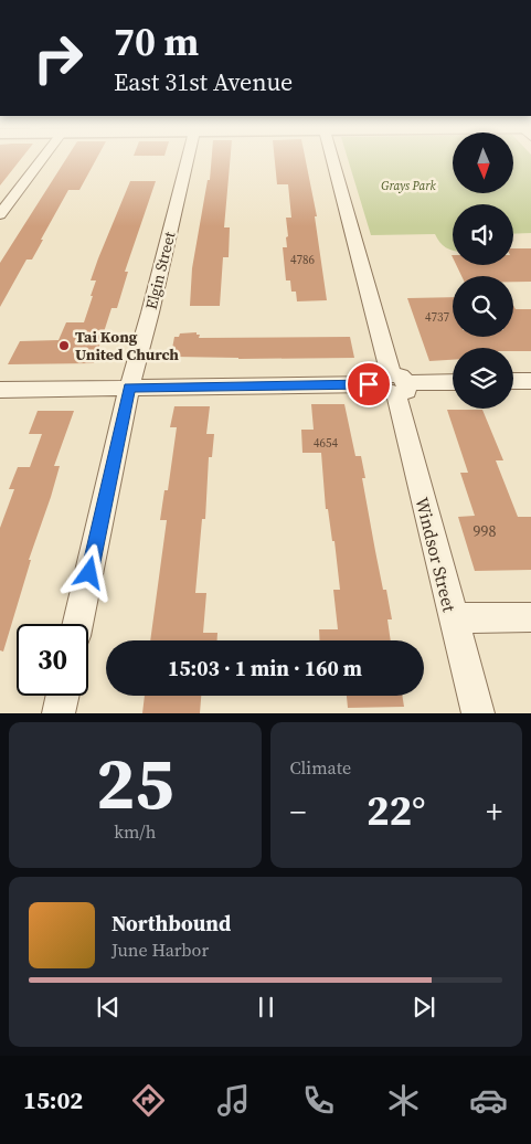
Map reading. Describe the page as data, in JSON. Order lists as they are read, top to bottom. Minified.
{"streets":{"street":["Elgin Street","Windsor Street"]},"parks":["Grays Park"],"places":["Tai Kong United Church"],"house_numbers":["4786","4737","4654","998"],"north":"bottom","page":{"turn":["70 m","East 31st Avenue"],"limit":"30","trip":"15:03 · 1 min · 160 m","tile":[["25","km/h"],"Climate"],"heat":["−","22°","+"],"song":["Northbound","June Harbor"],"tabs":"15:02"}}
